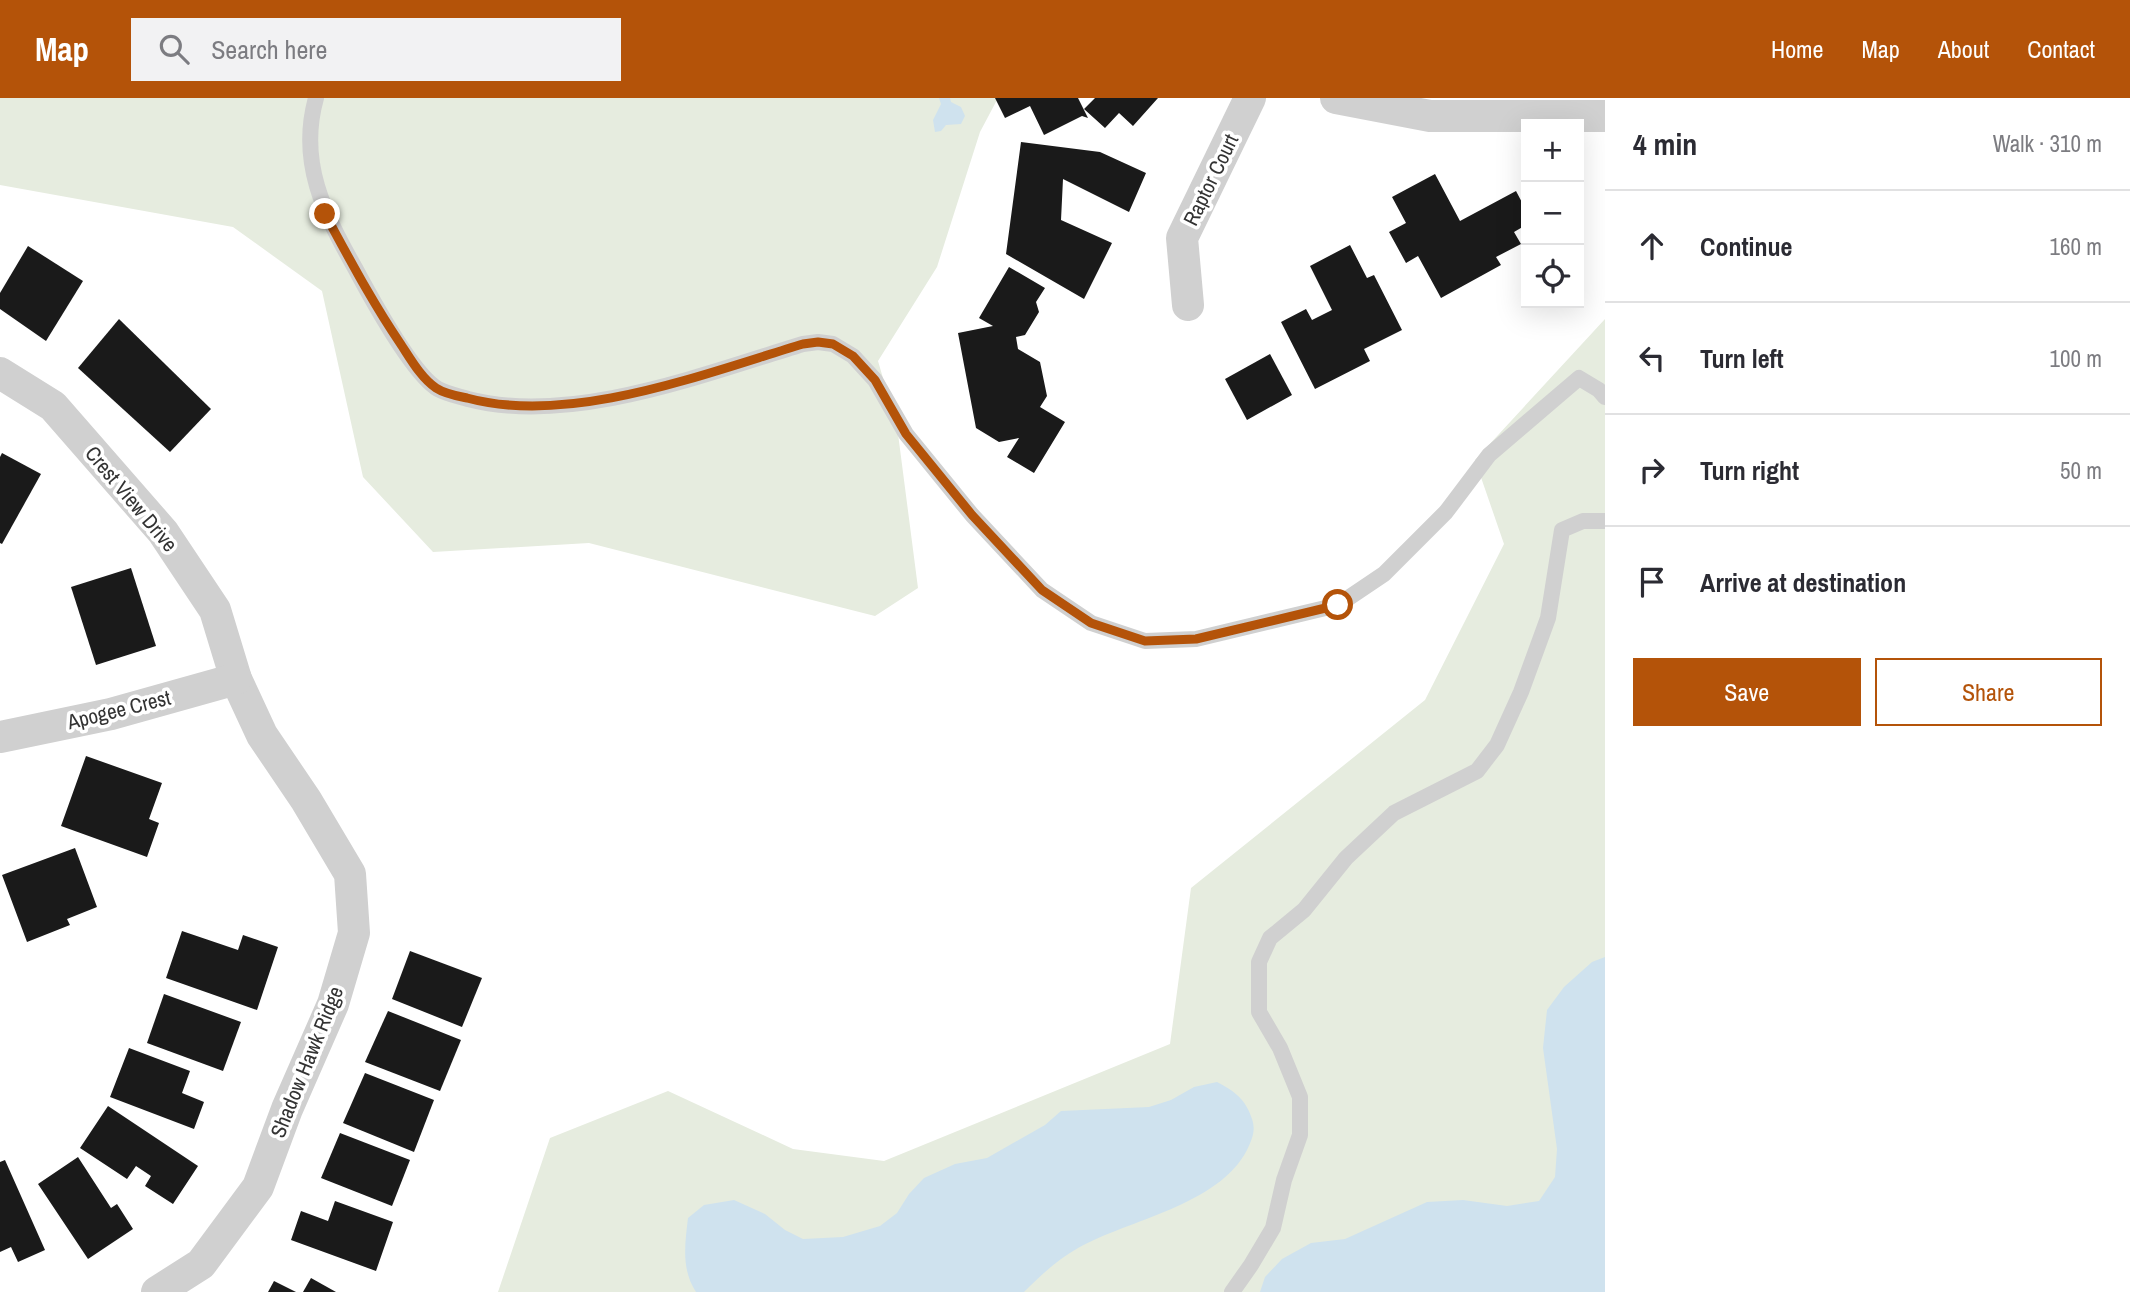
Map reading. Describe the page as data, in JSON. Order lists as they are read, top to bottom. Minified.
{"streets":{"street":["Raptor Court","Crest View Drive","Apogee Crest","Shadow Hawk Ridge"]},"crossings":[["Crest View Drive","Apogee Crest"],["Crest View Drive","Shadow Hawk Ridge"]],"page":{"header":"Map","search":"Search here","nav":["Home","Map","About","Contact"],"heading":["4 min","Walk · 310 m"],"map_buttons":["+","−"],"list":[["Continue","160 m"],["Turn left","100 m"],["Turn right","50 m"],"Arrive at destination"],"buttons":["Save","Share"]}}
